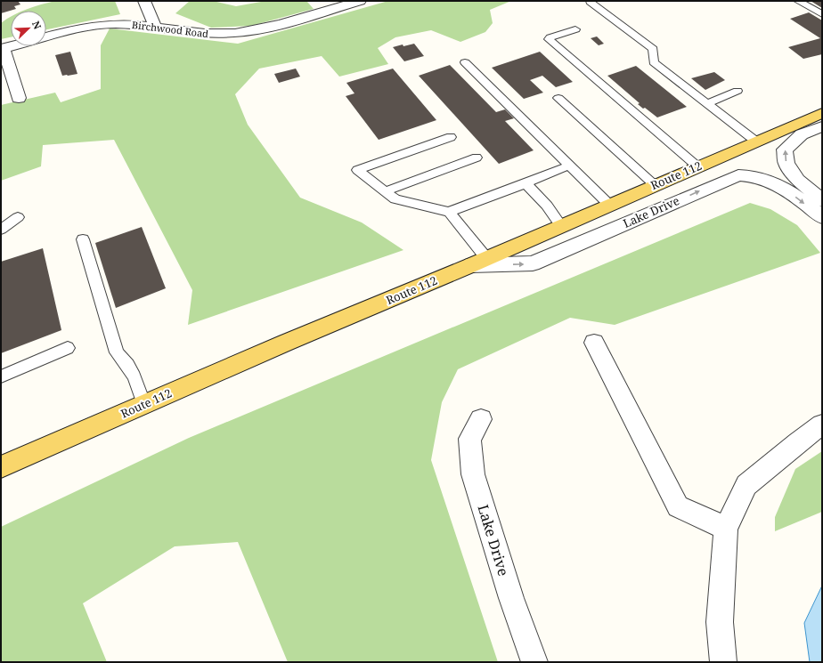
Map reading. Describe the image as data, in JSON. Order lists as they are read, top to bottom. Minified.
{"streets":{"main road":["Route 112"],"street":["Birchwood Road","Lake Drive"]},"crossings":[["Route 112","Lake Drive"]],"one_way":["Lake Drive"],"north":"top right"}
